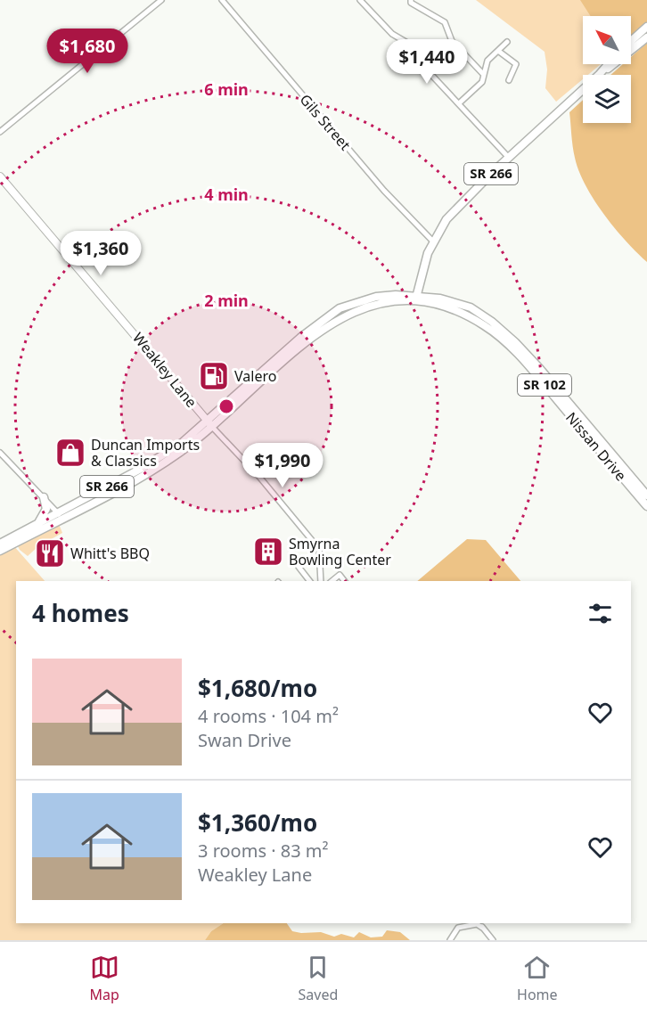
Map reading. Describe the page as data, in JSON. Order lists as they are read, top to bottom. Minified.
{"streets":{"main road":["SR 266","Weakley Lane","SR 102","Nissan Drive"],"street":["Gils Street"]},"crossings":[["Gils Street","SR 266"],["SR 266","Weakley Lane"],["SR 266","Nissan Drive"]],"places":{"fuel station":["Valero"],"shop":["Duncan Imports & Classics"],"building":["Smyrna Bowling Center"],"restaurant":["Whitt's BBQ"]},"north":"top left","page":{"price":["$1,680","$1,440","$1,360","$1,990"],"heading":"4 homes","list":[{"name":"$1,680/mo","note":"4 rooms · 104 m² · Swan Drive"},{"name":"$1,360/mo","note":"3 rooms · 83 m² · Weakley Lane"}],"tabs":["Map","Saved","Home"]},"rings":["6 min","4 min","2 min"]}
